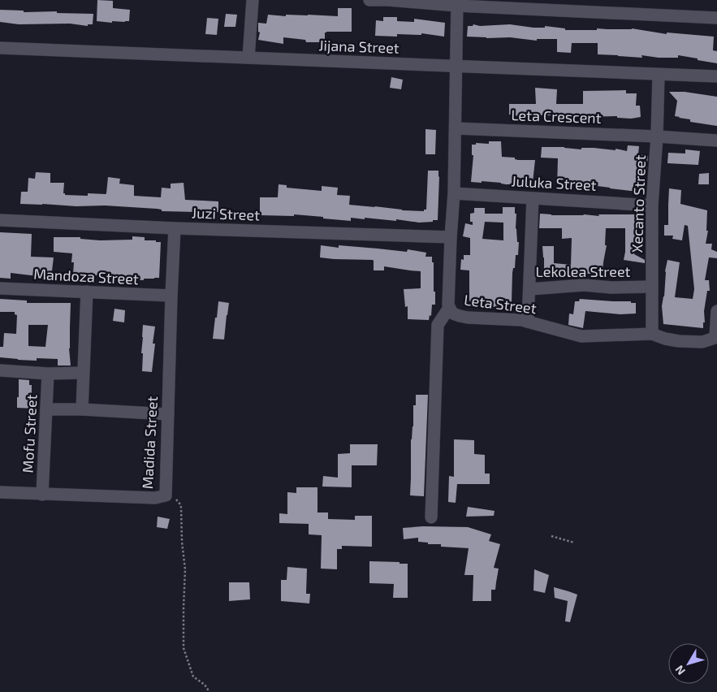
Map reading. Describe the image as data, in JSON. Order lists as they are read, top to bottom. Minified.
{"streets":{"street":["Jijana Street","Leta Crescent","Juluka Street","Xecanto Street","Juzi Street","Lekolea Street","Mandoza Street","Leta Street","Mofu Street","Madida Street"]},"crossings":[["Jijana Street","Xecanto Street"],["Jijana Street","Leta Street"],["Leta Crescent","Xecanto Street"],["Leta Crescent","Leta Street"],["Juluka Street","Xecanto Street"],["Juluka Street","Lekolea Street"],["Juluka Street","Leta Street"],["Xecanto Street","Lekolea Street"],["Xecanto Street","Leta Street"],["Juzi Street","Leta Street"],["Juzi Street","Madida Street"],["Mandoza Street","Madida Street"],["Mofu Street","Madida Street"]],"north":"bottom left"}
